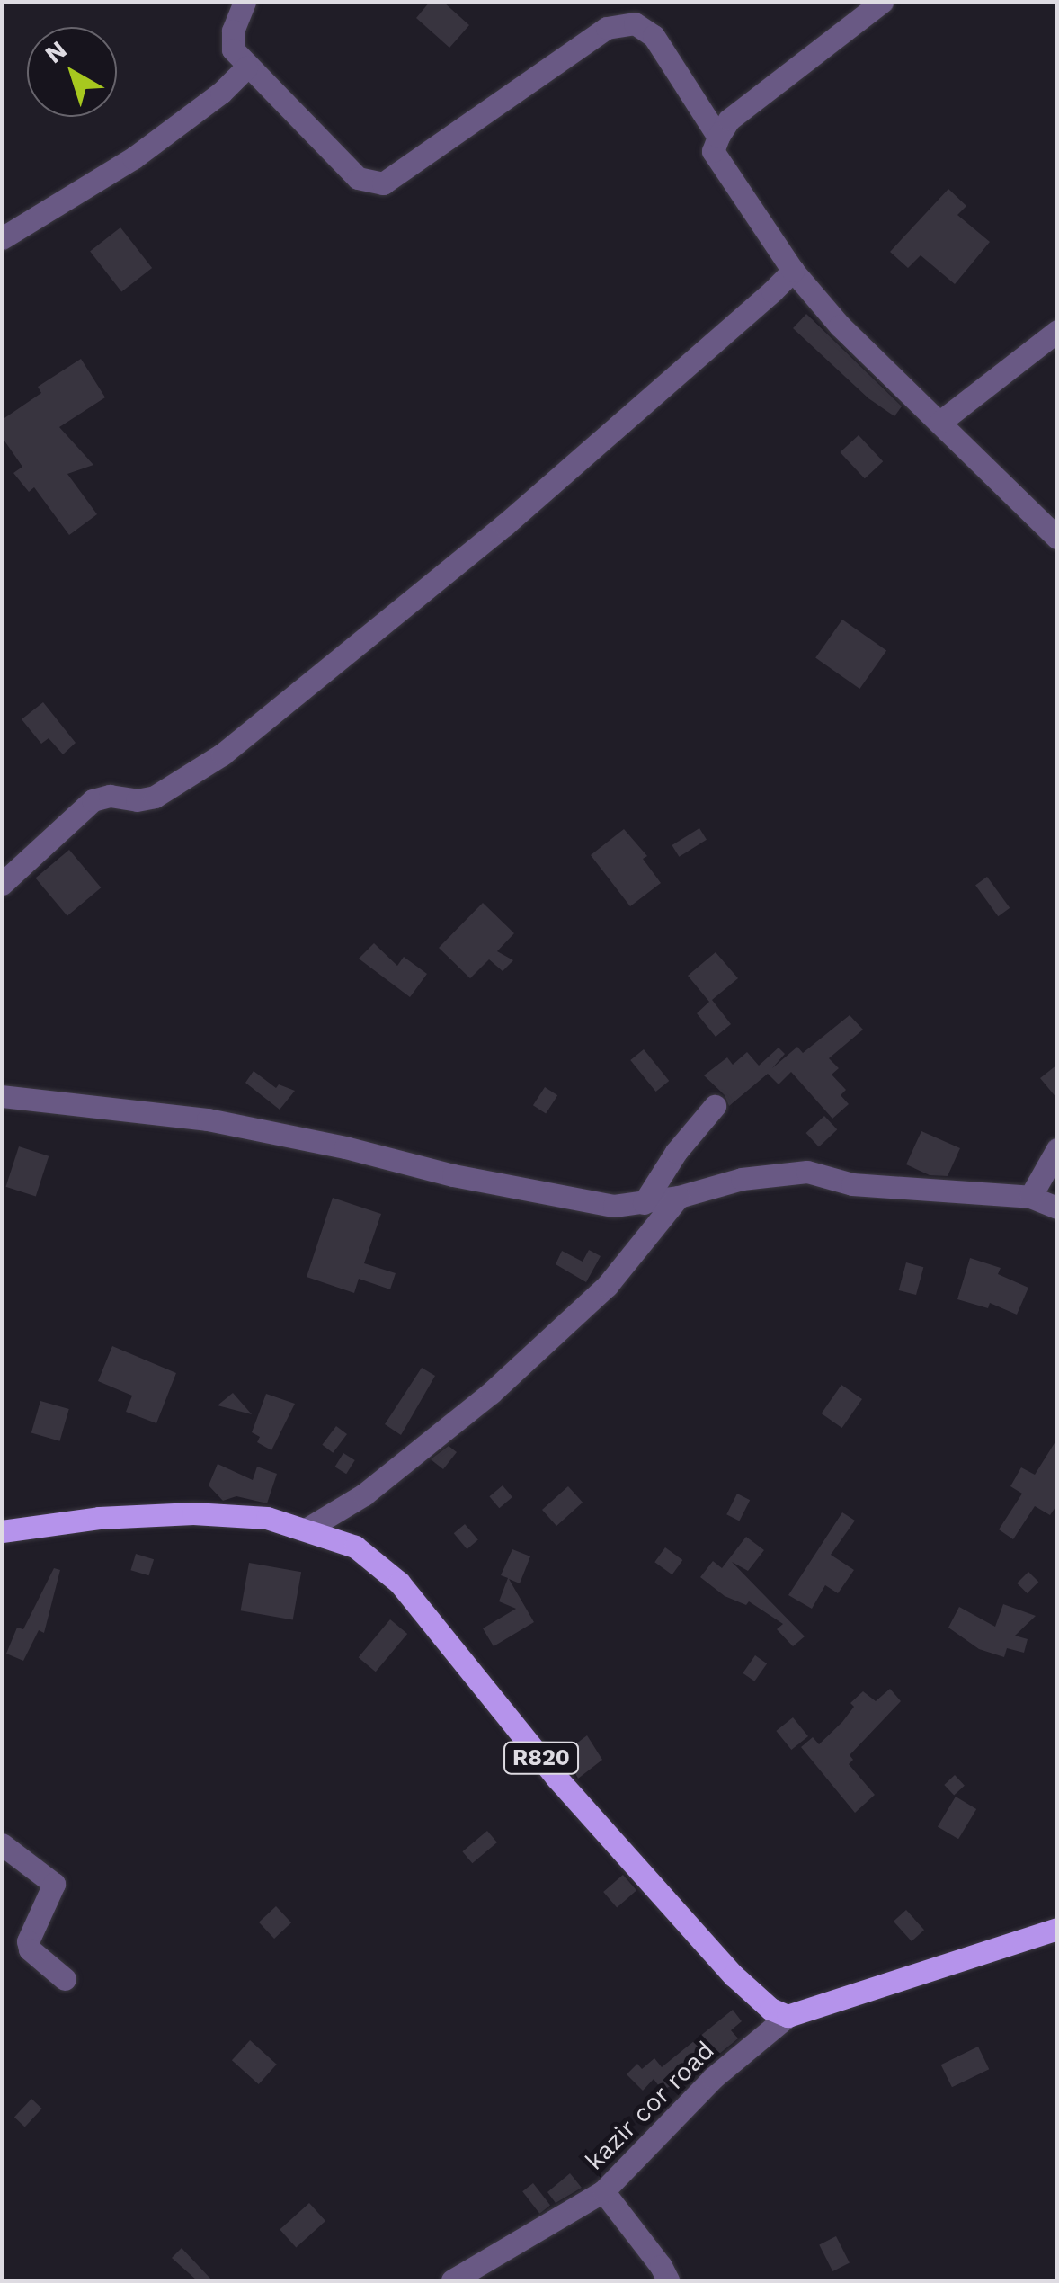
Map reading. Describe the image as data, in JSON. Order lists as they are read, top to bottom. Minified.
{"streets":{"main road":["R820"],"street":["kazir cor road"]},"crossings":[["R820","kazir cor road"]],"north":"top left"}
